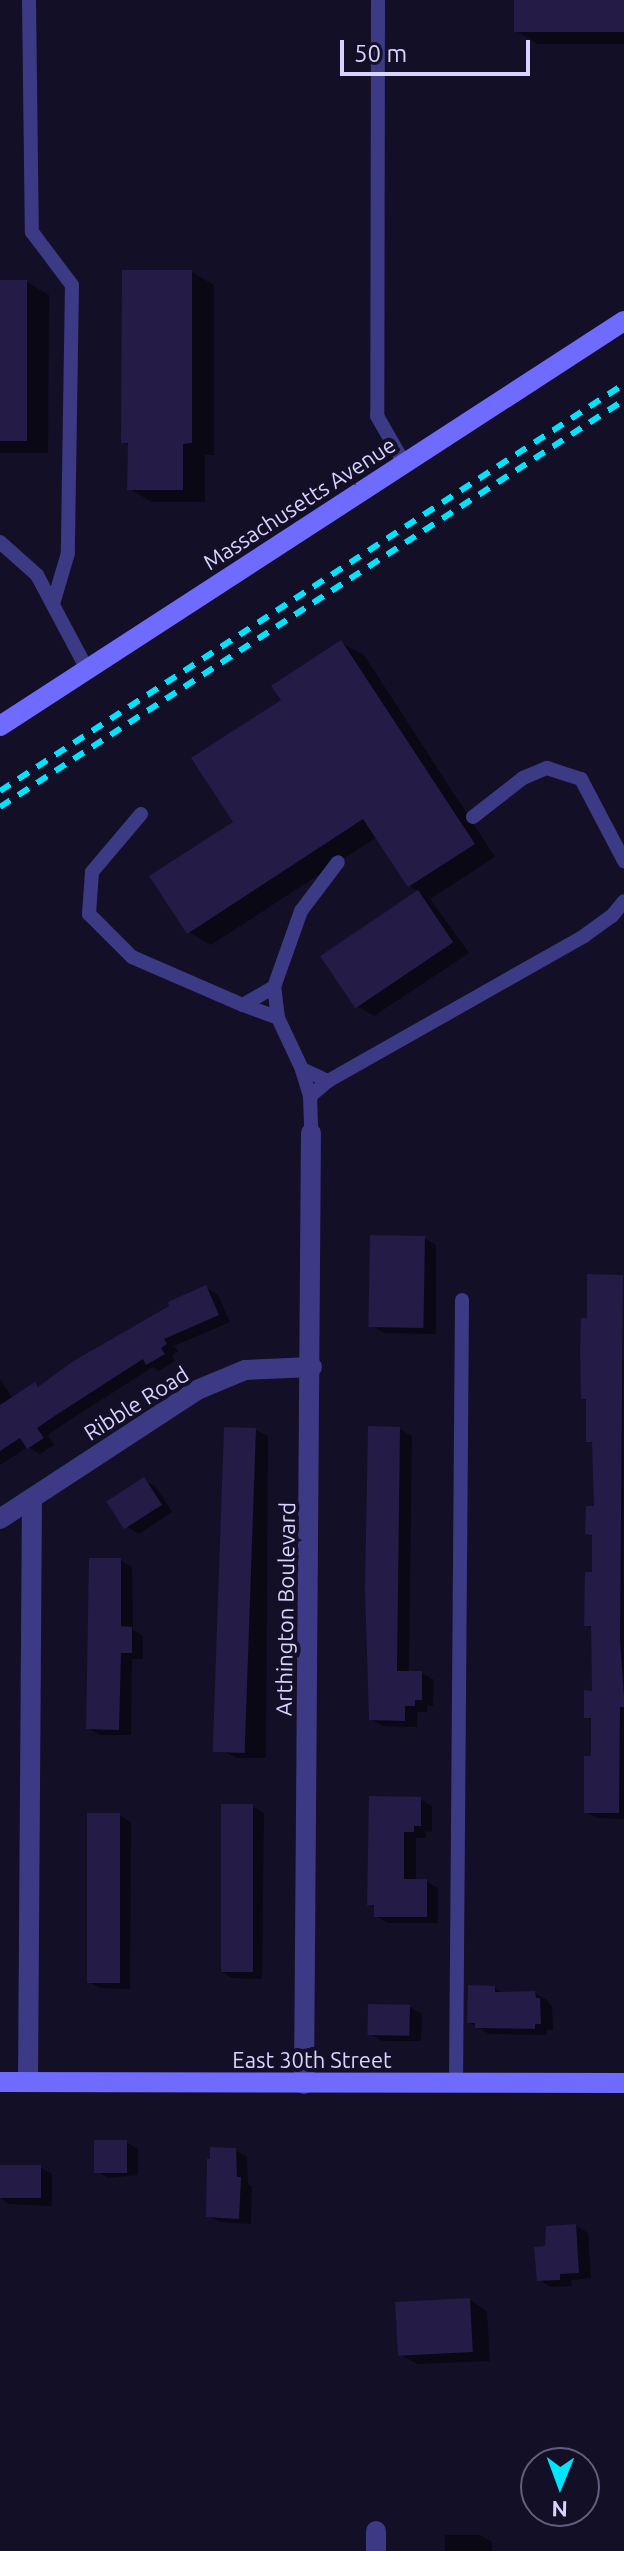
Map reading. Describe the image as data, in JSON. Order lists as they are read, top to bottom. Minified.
{"streets":{"main road":["Massachusetts Avenue","East 30th Street"],"street":["Ribble Road","Arthington Boulevard"]},"crossings":[["Ribble Road","Arthington Boulevard"],["Arthington Boulevard","East 30th Street"]],"scale_bar":"50 m","north":"bottom"}
